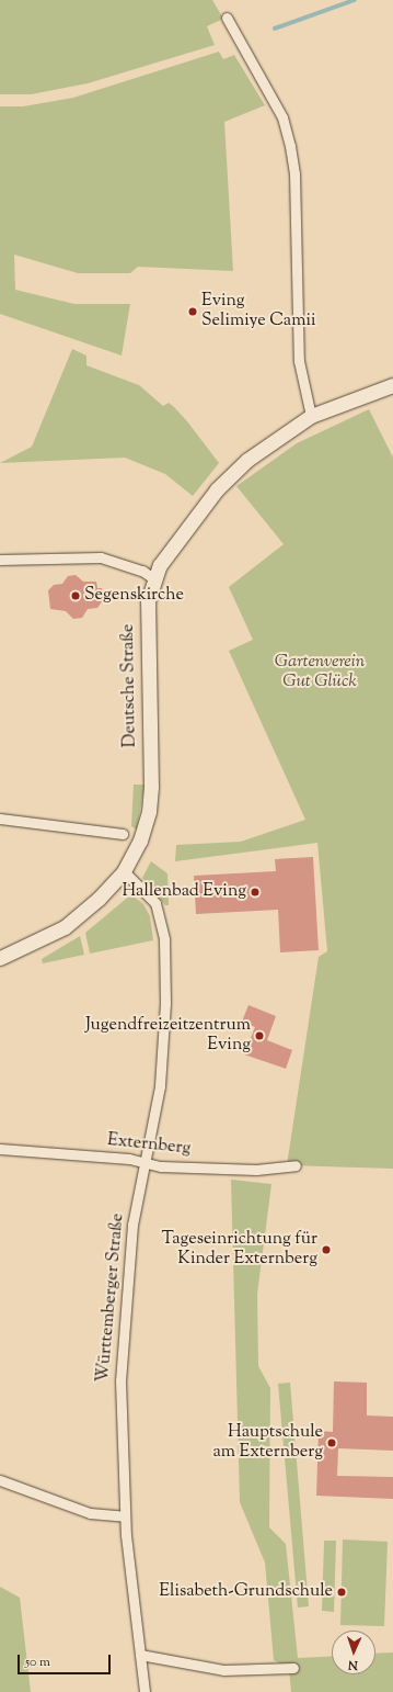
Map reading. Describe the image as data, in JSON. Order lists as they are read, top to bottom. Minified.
{"streets":{"street":["Deutsche Straße","Externberg","Württemberger Straße"]},"crossings":[["Deutsche Straße","Württemberger Straße"],["Externberg","Württemberger Straße"]],"parks":["Gartenverein Gut Glück"],"places":["Eving Selimiye Camii","Segenskirche","Hallenbad Eving","Jugendfreizeitzentrum Eving","Tageseinrichtung für Kinder Externberg","Hauptschule am Externberg","Elisabeth-Grundschule"],"scale_bar":"50 m","north":"bottom"}
